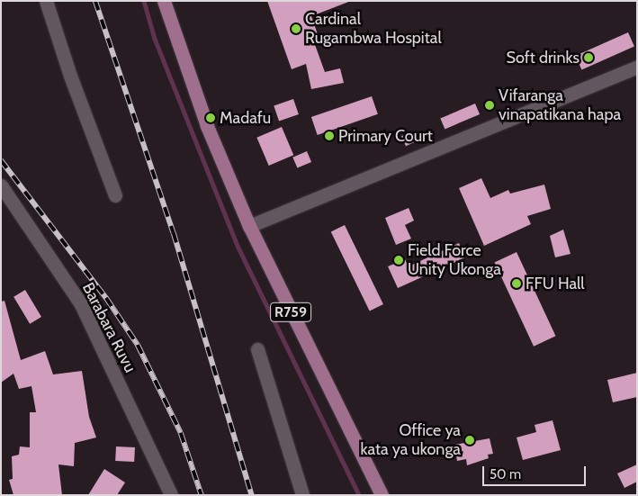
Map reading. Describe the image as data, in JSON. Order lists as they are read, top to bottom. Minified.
{"streets":{"main road":["R759"],"street":["Barabara Ruvu"]},"places":["Cardinal Rugambwa Hospital","Soft drinks","Vifaranga vinapatikana hapa","Madafu","Primary Court","Field Force Unity Ukonga","FFU Hall","Office ya kata ya ukonga"],"scale_bar":"50 m"}
